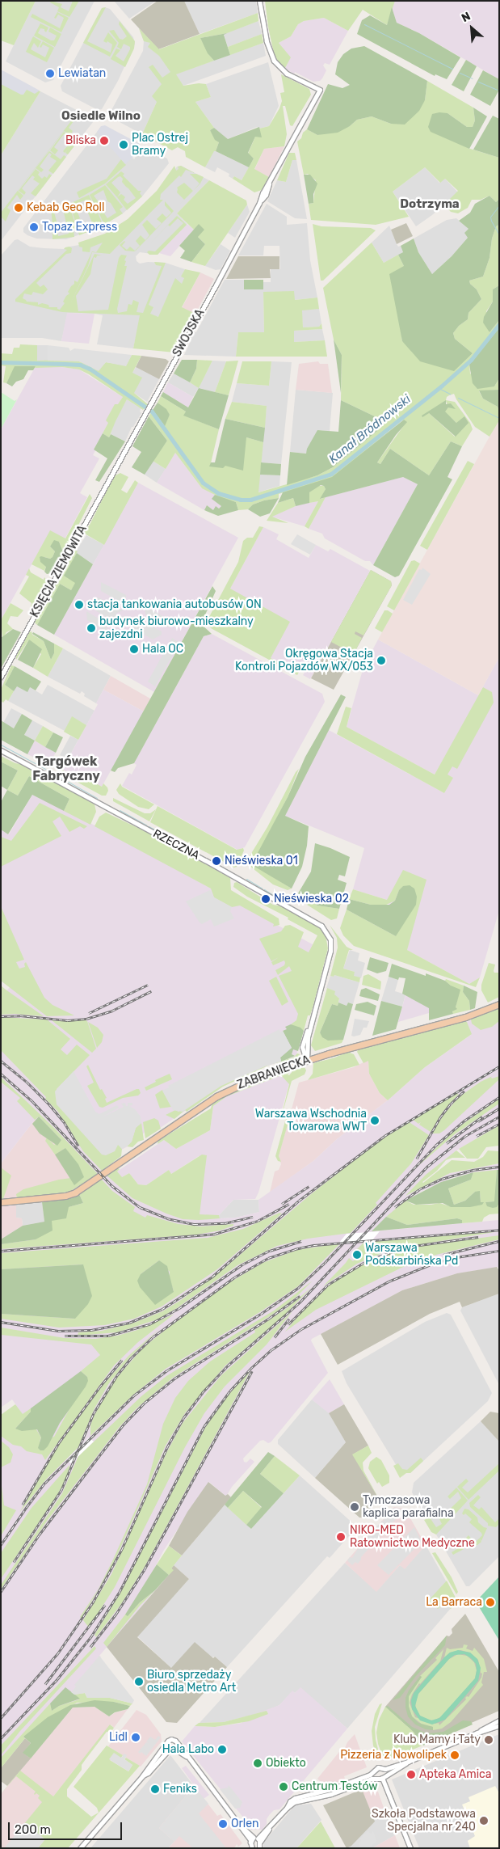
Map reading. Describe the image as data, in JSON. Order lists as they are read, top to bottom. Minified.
{"streets":{"main road":["ZABRANIECKA"],"street":["SWOJSKA","KSIĘCIA ZIEMOWITA","RZECZNA"]},"crossings":[["SWOJSKA","KSIĘCIA ZIEMOWITA"],["RZECZNA","ZABRANIECKA"]],"districts":["Osiedle Wilno","Dotrzyma","Targówek Fabryczny"],"water":["Kanał Bródnowski"],"places":["Lewiatan","Bliska","Plac Ostrej Bramy","Kebab Geo Roll","Topaz Express","stacja tankowania autobusów ON","budynek biurowo-mieszkalny zajezdni","Hala OC","Okręgowa Stacja Kontroli Pojazdów WX/053","Nieświeska 01","Nieświeska 02","Warszawa Wschodnia Towarowa WWT","Warszawa Podskarbińska Pd","Tymczasowa kaplica parafialna","NIKO-MED Ratownictwo Medyczne","La Barraca","Biuro sprzedaży osiedla Metro Art","Lidl","Klub Mamy i Taty","Hala Labo","Pizzeria z Nowolipek","Obiekto","Apteka Amica","Centrum Testów","Feniks","Szkoła Podstawowa Specjalna nr 240","Orlen"],"scale_bar":"200 m","north":"top left"}
